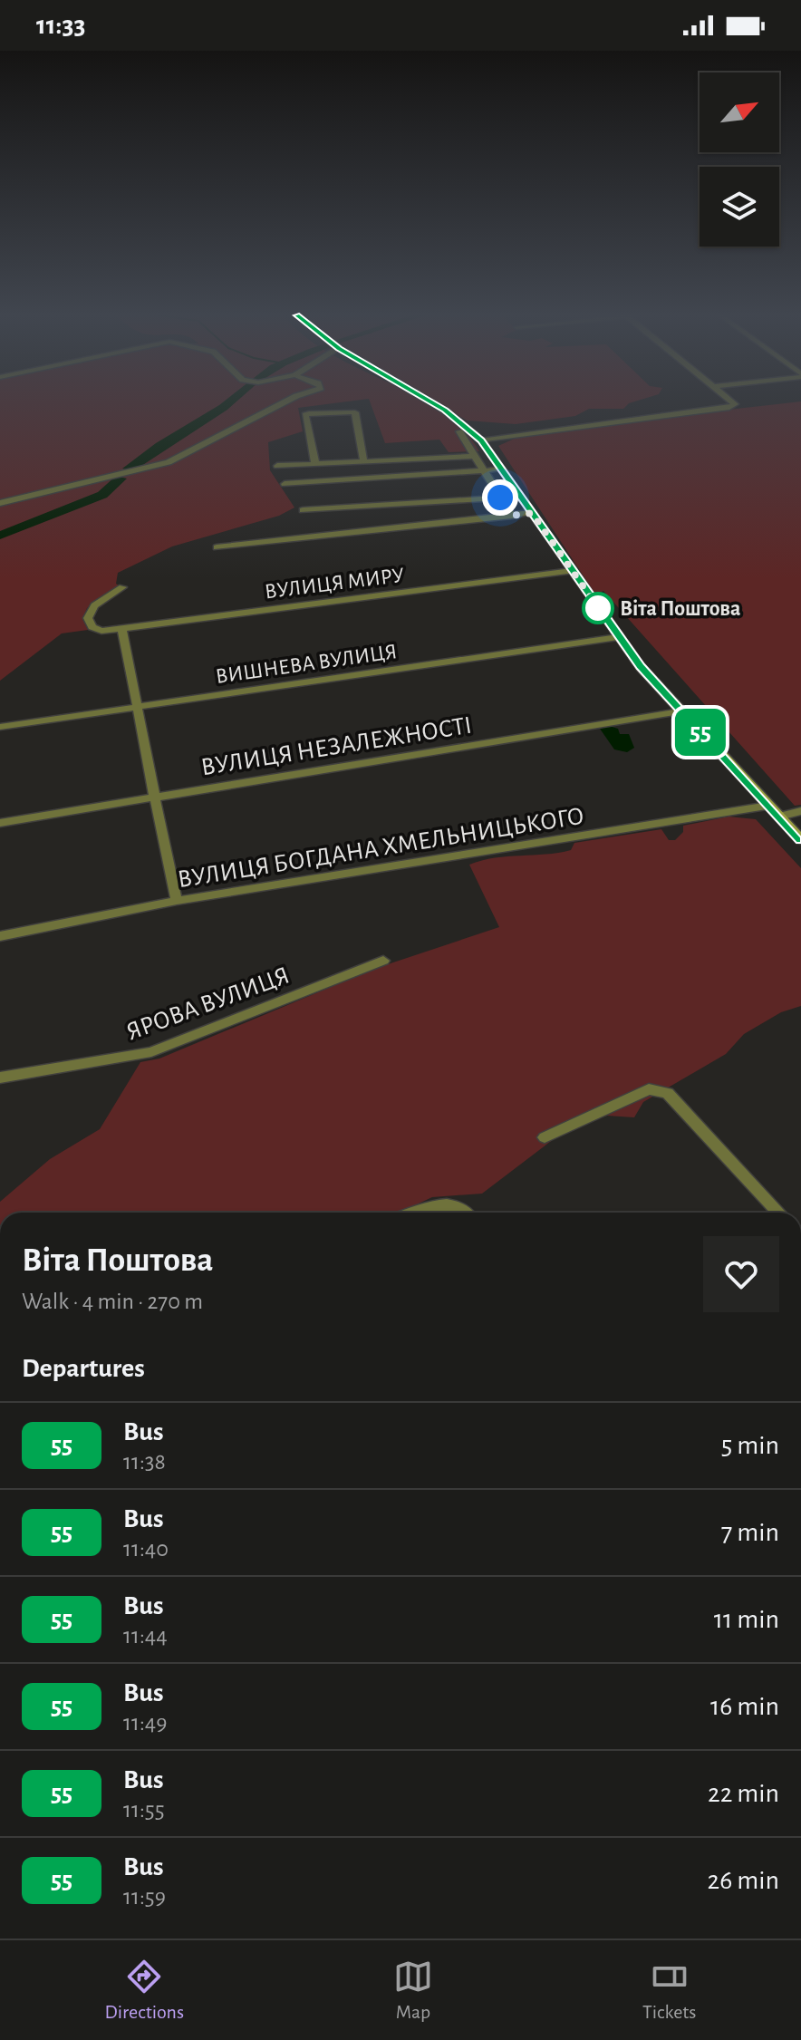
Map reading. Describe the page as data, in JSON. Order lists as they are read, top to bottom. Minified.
{"streets":{"street":["ВУЛИЦЯ МИРУ","ВИШНЕВА ВУЛИЦЯ","ВУЛИЦЯ НЕЗАЛЕЖНОСТІ","ВУЛИЦЯ БОГДАНА ХМЕЛЬНИЦЬКОГО","ЯРОВА ВУЛИЦЯ"]},"places":["Віта Поштова"],"lines":["bus line 55"],"north":"top right","page":{"status":"11:33","on_map":"55","heading":[["Віта Поштова","Walk · 4 min · 270 m"],"Departures"],"list":[{"mark":"55","name":"Bus","note":"11:38","value":"5 min"},{"mark":"55","name":"Bus","note":"11:40","value":"7 min"},{"mark":"55","name":"Bus","note":"11:44","value":"11 min"},{"mark":"55","name":"Bus","note":"11:49","value":"16 min"},{"mark":"55","name":"Bus","note":"11:55","value":"22 min"},{"mark":"55","name":"Bus","note":"11:59","value":"26 min"}],"tabs":["Directions","Map","Tickets"]}}
